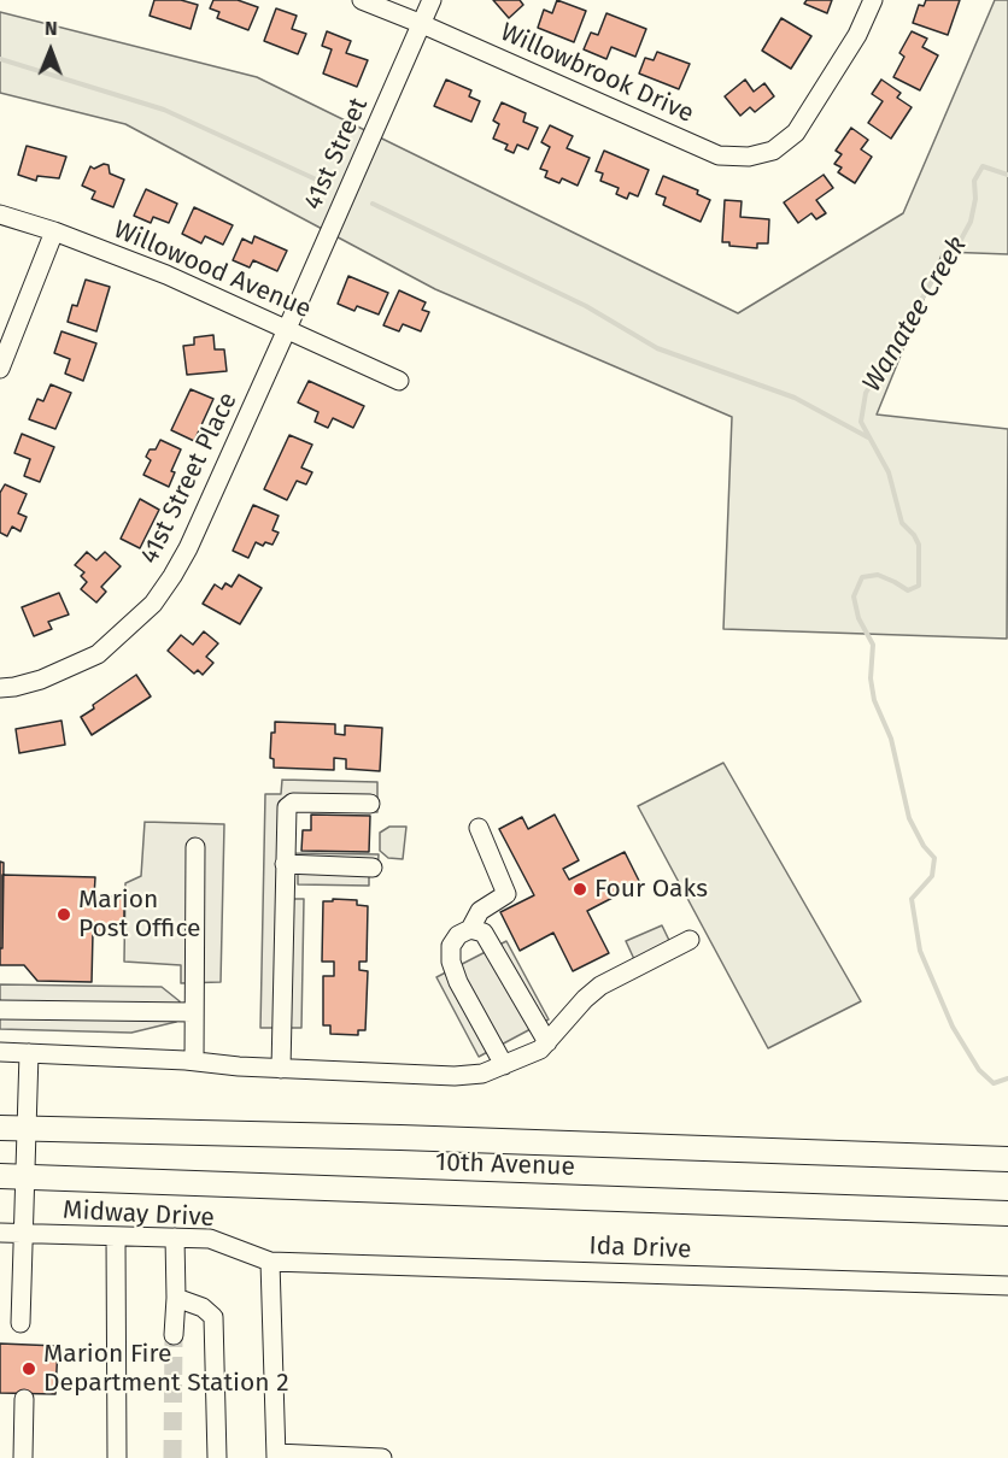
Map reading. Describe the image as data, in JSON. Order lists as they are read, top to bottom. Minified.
{"streets":{"main road":["10th Avenue"],"street":["Willowbrook Drive","41st Street","Willowood Avenue","41st Street Place","Midway Drive","Ida Drive"]},"crossings":[["Willowbrook Drive","41st Street"],["41st Street","Willowood Avenue"],["41st Street","41st Street Place"],["Willowood Avenue","41st Street Place"],["Midway Drive","Ida Drive"]],"water":["Wanatee Creek"],"places":["Four Oaks","Marion Post Office","Marion Fire Department Station 2"],"north":"top"}
